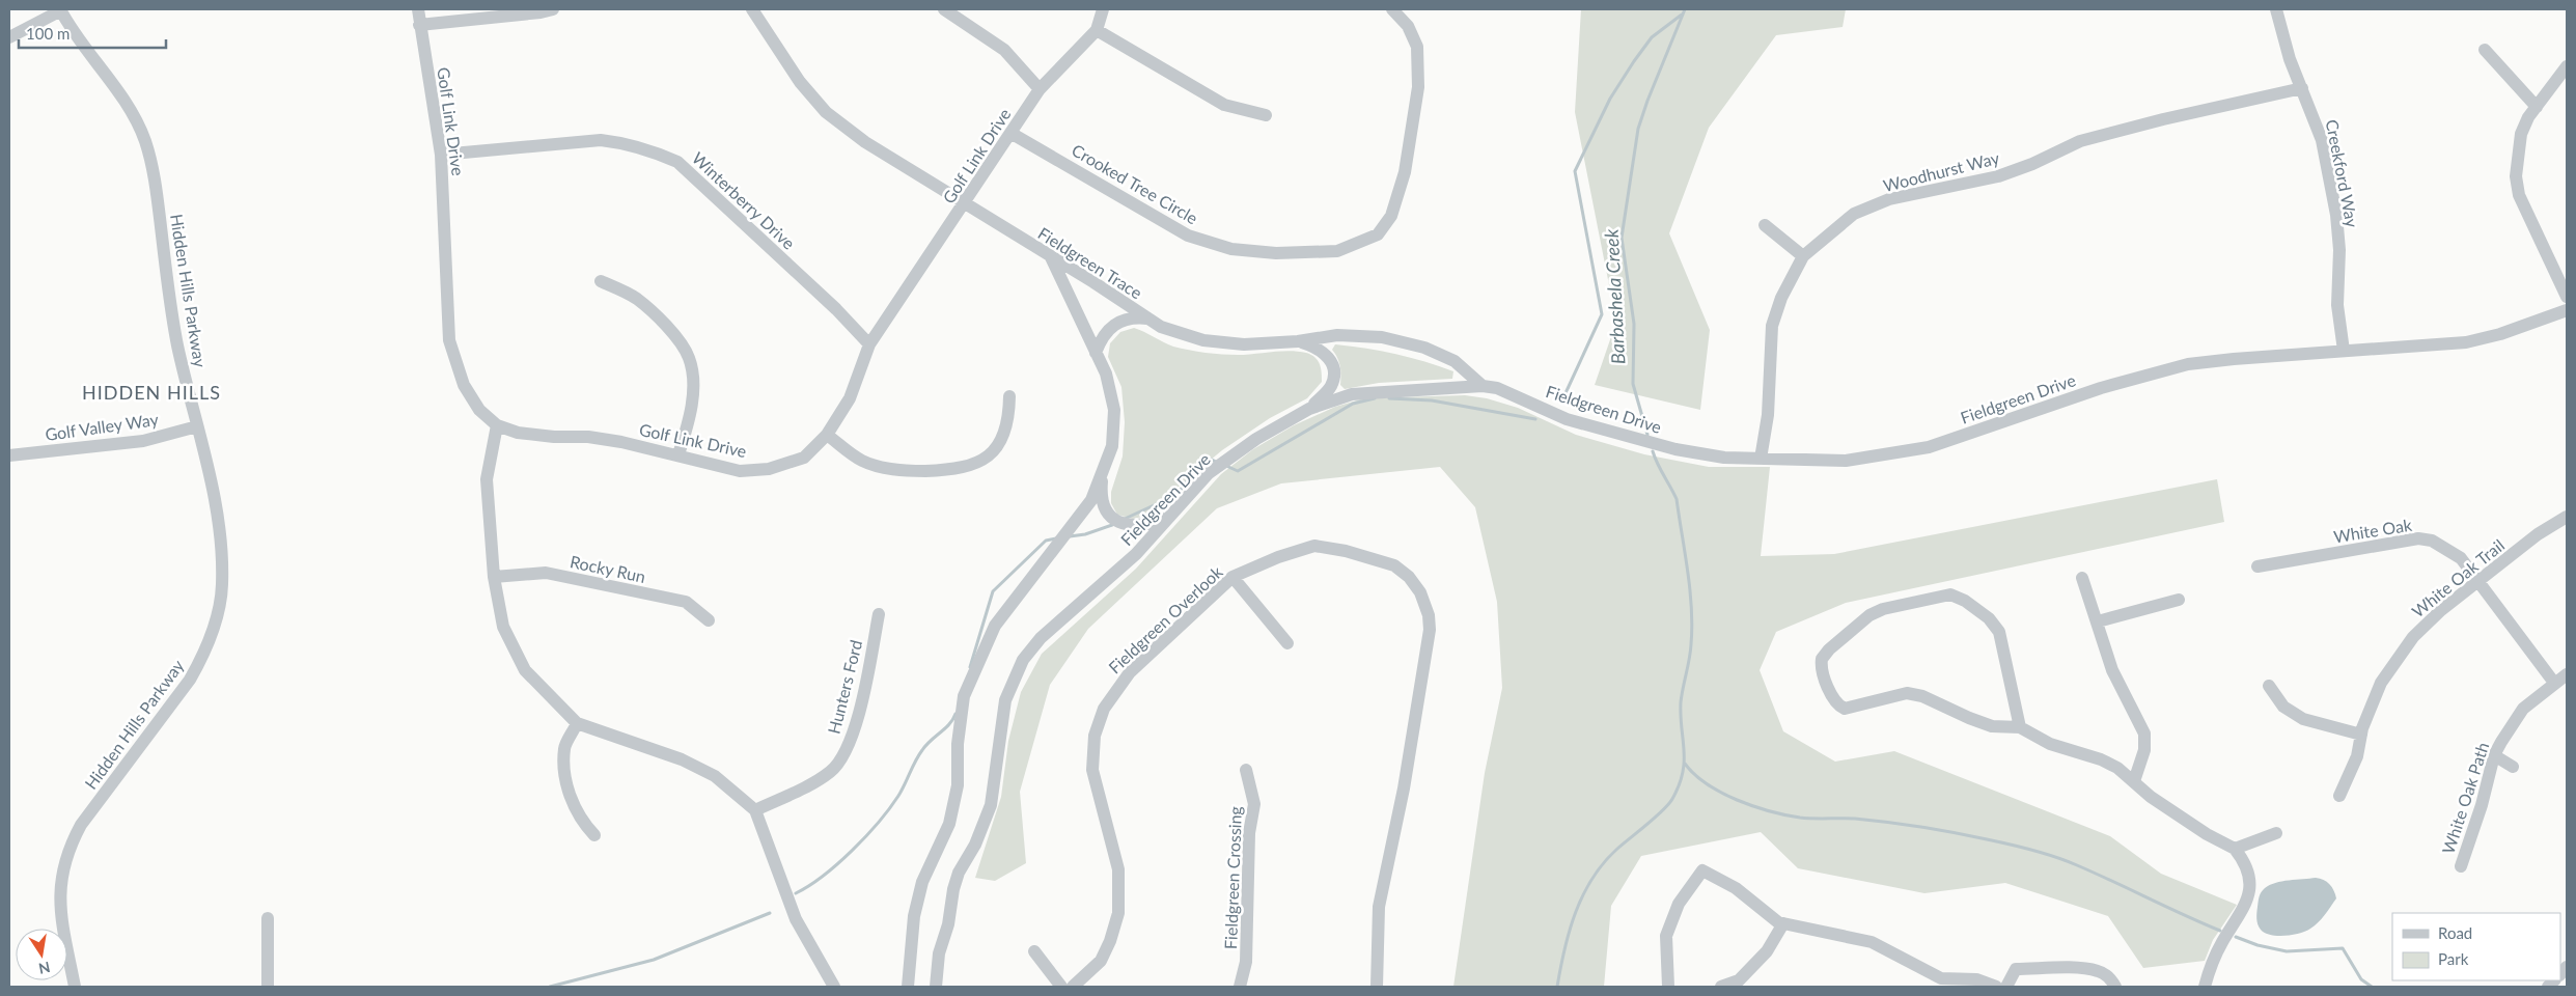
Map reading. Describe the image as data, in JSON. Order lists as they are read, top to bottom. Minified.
{"streets":{"street":["Golf Link Drive","Woodhurst Way","Creekford Way","Crooked Tree Circle","Winterberry Drive","Fieldgreen Trace","Hidden Hills Parkway","Fieldgreen Drive","Golf Valley Way","White Oak","Rocky Run","White Oak Trail","Fieldgreen Overlook","Hunters Ford","White Oak Path","Fieldgreen Crossing"]},"crossings":[["Golf Link Drive","Crooked Tree Circle"],["Golf Link Drive","Winterberry Drive"],["Golf Link Drive","Fieldgreen Trace"],["Woodhurst Way","Creekford Way"],["Woodhurst Way","Fieldgreen Drive"],["Creekford Way","Fieldgreen Drive"],["Fieldgreen Trace","Fieldgreen Drive"],["Hidden Hills Parkway","Golf Valley Way"],["White Oak","White Oak Trail"],["White Oak","White Oak Path"]],"districts":["HIDDEN HILLS"],"water":["Barbashela Creek"],"legend":["Road","Park"],"scale_bar":"100 m","north":"bottom"}
